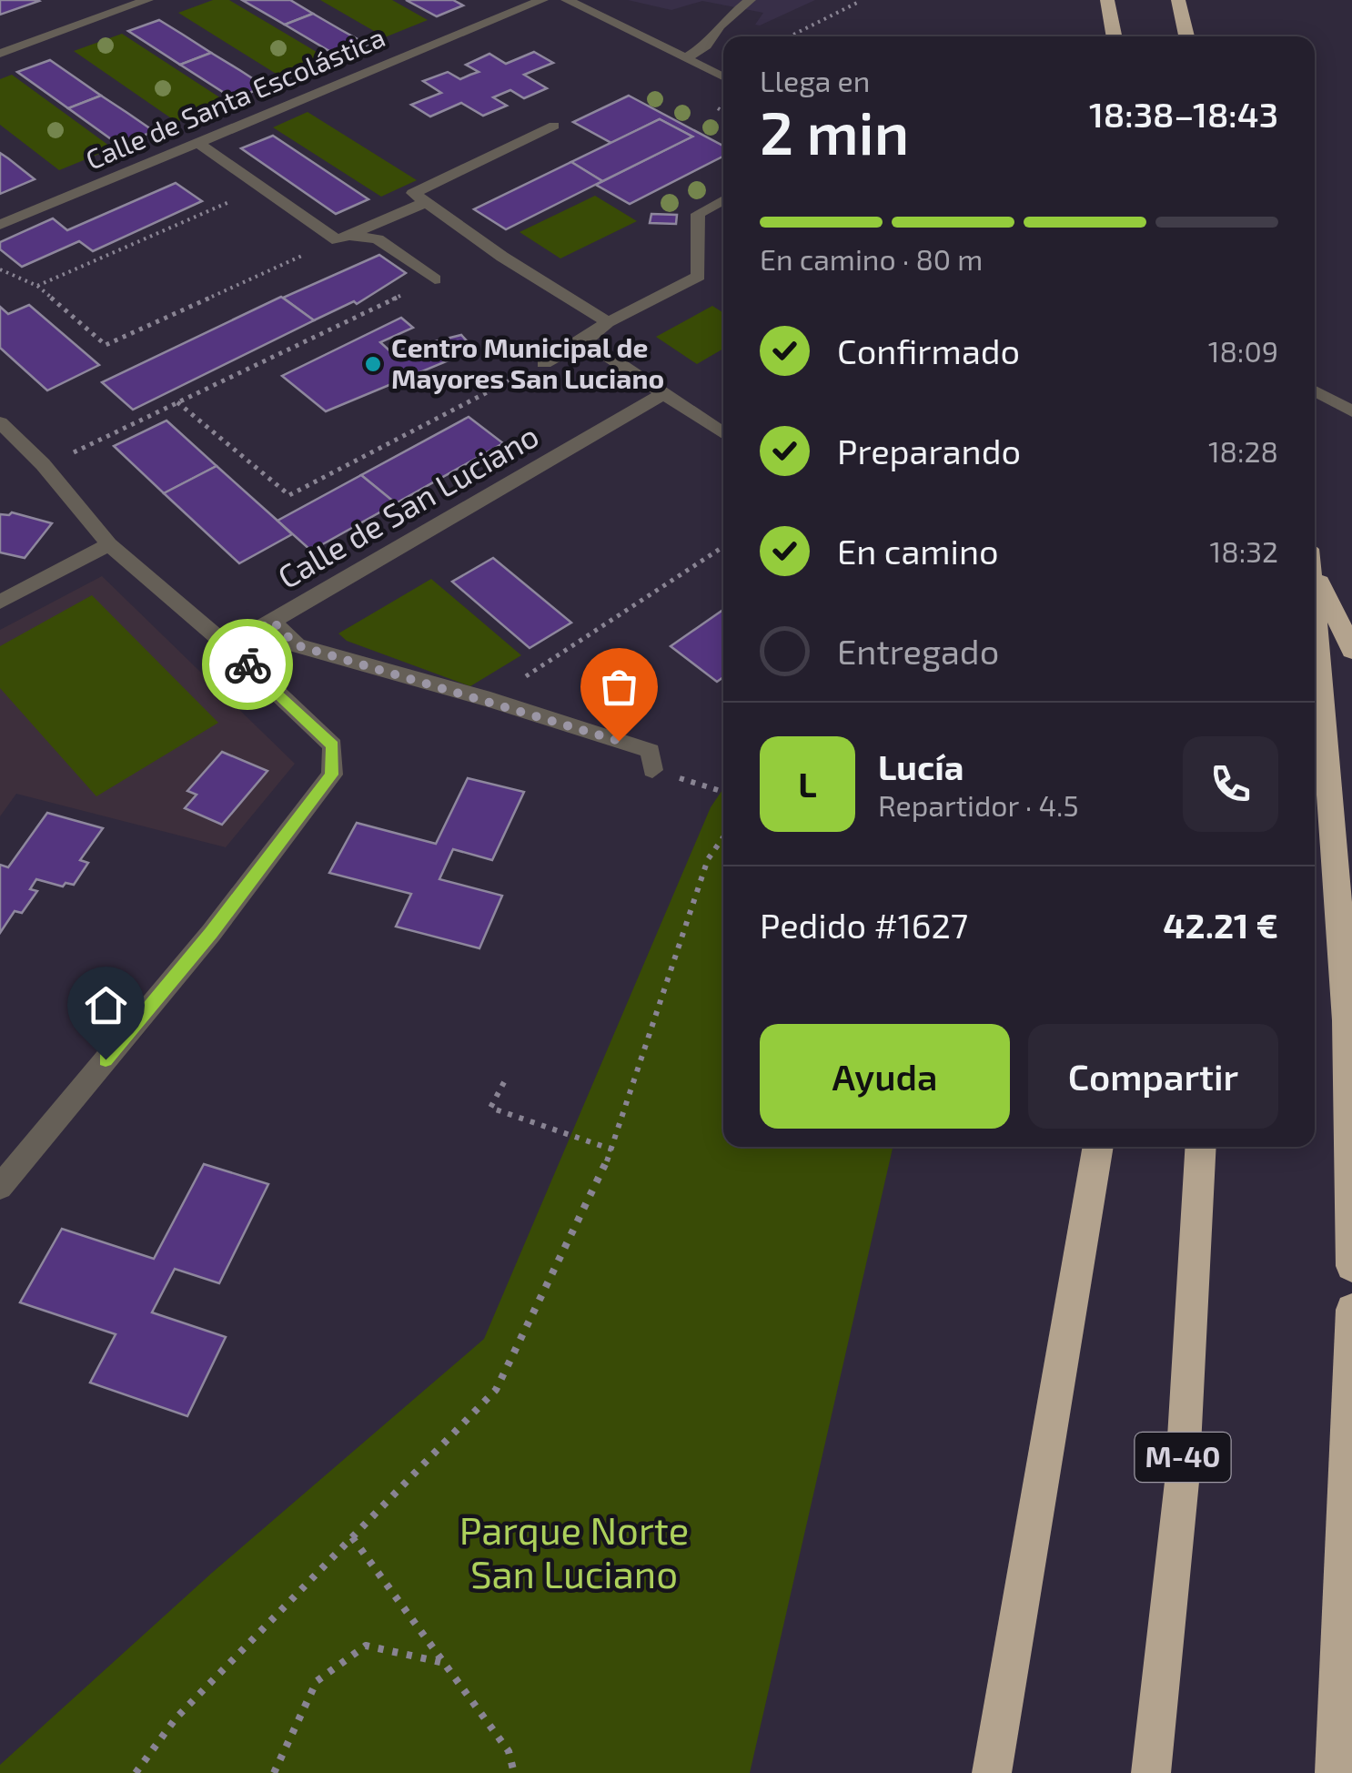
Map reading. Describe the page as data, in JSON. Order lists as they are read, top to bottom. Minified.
{"streets":{"highway":["M-40"],"street":["Calle de Santa Escolástica","Calle de San Luciano"]},"parks":["Parque Norte San Luciano"],"places":["Centro Municipal de Mayores San Luciano"],"page":{"heading":["2 min","Llega en","18:38–18:43"],"panel":["Lucía","Repartidor · 4.5","Pedido #1627","42.21 €"],"bar":"En camino · 80 m","list":[["Confirmado","18:09"],["Preparando","18:28"],["En camino","18:32"],"Entregado"],"round":"L","buttons":["Ayuda","Compartir"]}}
